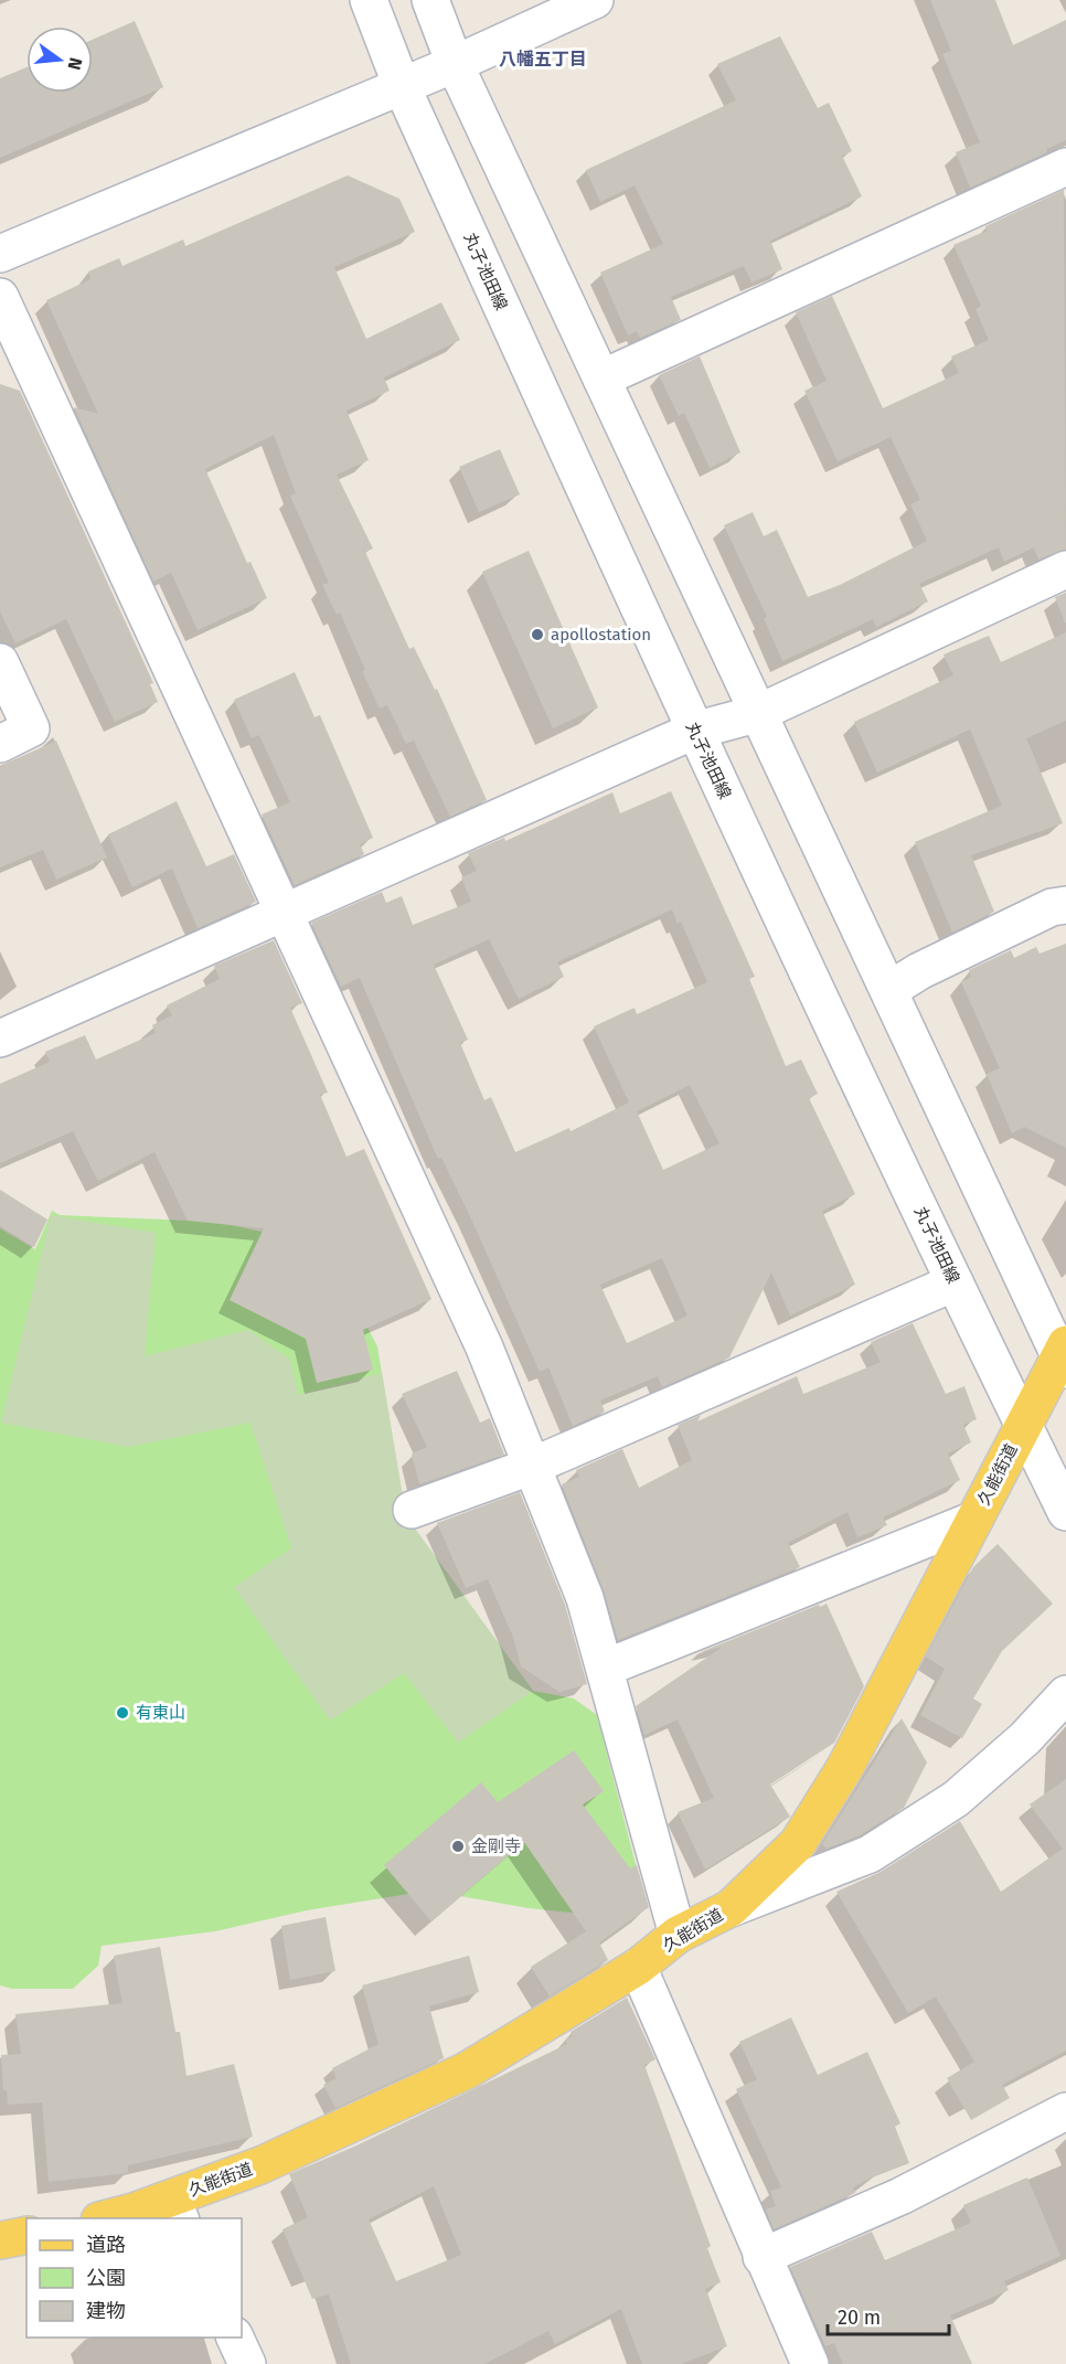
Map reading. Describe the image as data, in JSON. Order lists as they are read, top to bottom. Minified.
{"streets":{"main road":["久能街道"],"street":["丸子池田線"]},"crossings":[["丸子池田線","久能街道"]],"districts":["八幡五丁目"],"places":["apollostation","有東山","金剛寺"],"legend":["道路","公園","建物"],"scale_bar":"20 m","north":"right"}
